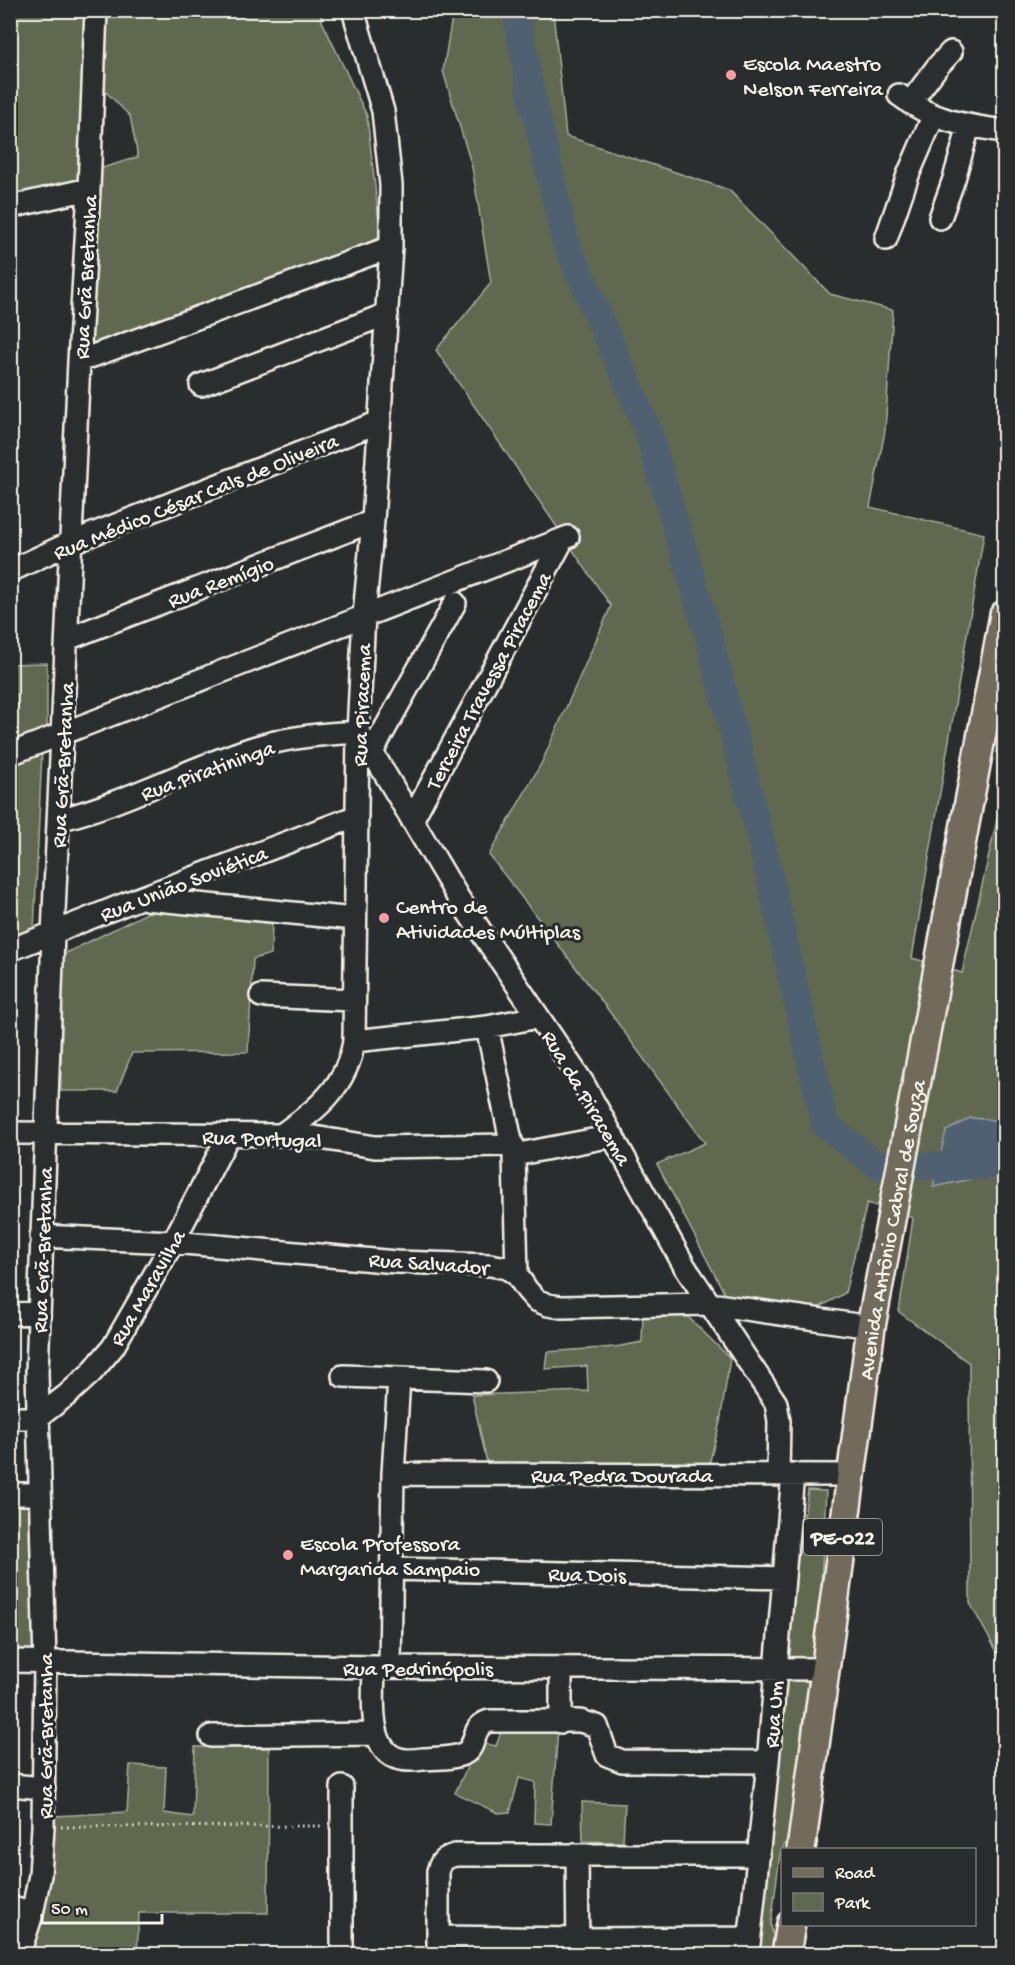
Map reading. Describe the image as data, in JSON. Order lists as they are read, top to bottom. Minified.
{"streets":{"main road":["Avenida Antônio Cabral de Souza","PE-022"],"street":["Rua Grã Bretanha","Rua Médico César Cals de Oliveira","Rua Remígio","Terceira Travessa Piracema","Rua Piracema","Rua Grã-Bretanha","Rua Piratininga","Rua União Soviética","Rua da Piracema","Rua Portugal","Rua Salvador","Rua Maravilha","Rua Pedra Dourada","Rua Dois","Rua Pedrinópolis","Rua Um"]},"crossings":[["Rua Grã Bretanha","Rua Médico César Cals de Oliveira"],["Rua Grã Bretanha","Rua Grã-Bretanha"],["Rua Médico César Cals de Oliveira","Rua Piracema"],["Rua Médico César Cals de Oliveira","Rua Grã-Bretanha"],["Rua Remígio","Rua Piracema"],["Rua Remígio","Rua Grã-Bretanha"],["Terceira Travessa Piracema","Rua Piracema"],["Terceira Travessa Piracema","Rua da Piracema"],["Rua Piracema","Rua Piratininga"],["Rua Piracema","Rua União Soviética"],["Rua Piracema","Rua da Piracema"],["Rua Piracema","Rua Portugal"],["Rua Grã-Bretanha","Rua Piratininga"],["Rua Grã-Bretanha","Rua União Soviética"],["Rua Grã-Bretanha","Rua Portugal"],["Rua Grã-Bretanha","Rua Salvador"],["Rua Grã-Bretanha","Rua Maravilha"],["Rua Grã-Bretanha","Rua Pedrinópolis"],["Rua Piratininga","Rua da Piracema"],["Rua da Piracema","Rua Portugal"],["Rua da Piracema","Rua Salvador"],["Rua da Piracema","Rua Pedra Dourada"],["Rua da Piracema","Rua Um"],["Rua Portugal","Rua Maravilha"],["Avenida Antônio Cabral de Souza","Rua Salvador"],["Avenida Antônio Cabral de Souza","Rua Pedra Dourada"],["Avenida Antônio Cabral de Souza","Rua Pedrinópolis"],["Rua Salvador","Rua Maravilha"],["Rua Pedra Dourada","Rua Um"],["Rua Dois","Rua Um"],["Rua Pedrinópolis","Rua Um"]],"places":["Escola Maestro Nelson Ferreira","Centro de Atividades Múltiplas","Escola Professora Margarida Sampaio"],"legend":["Road","Park"],"scale_bar":"50 m"}
